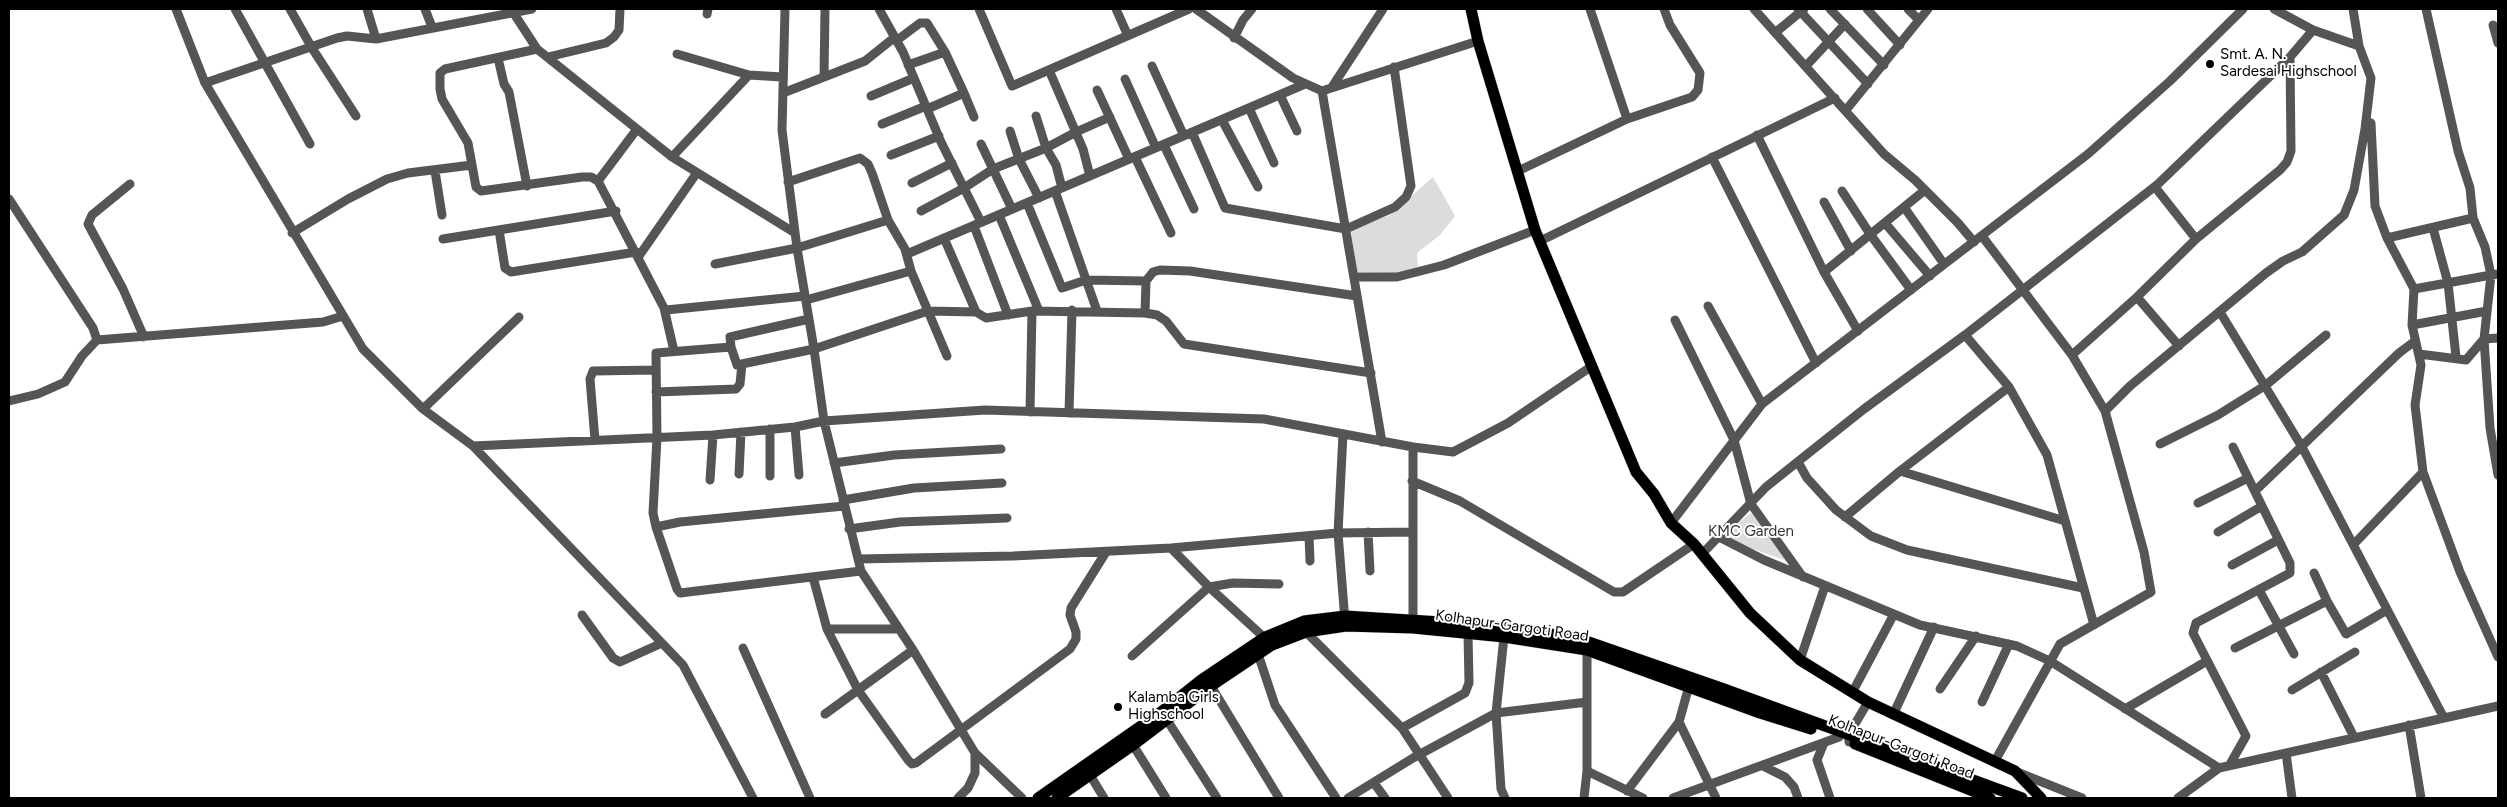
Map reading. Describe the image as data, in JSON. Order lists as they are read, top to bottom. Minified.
{"streets":{"main road":["Kolhapur-Gargoti Road"]},"parks":["KMC Garden"],"places":["Smt. A. N. Sardesai Highschool","Kalamba Girls Highschool"]}
